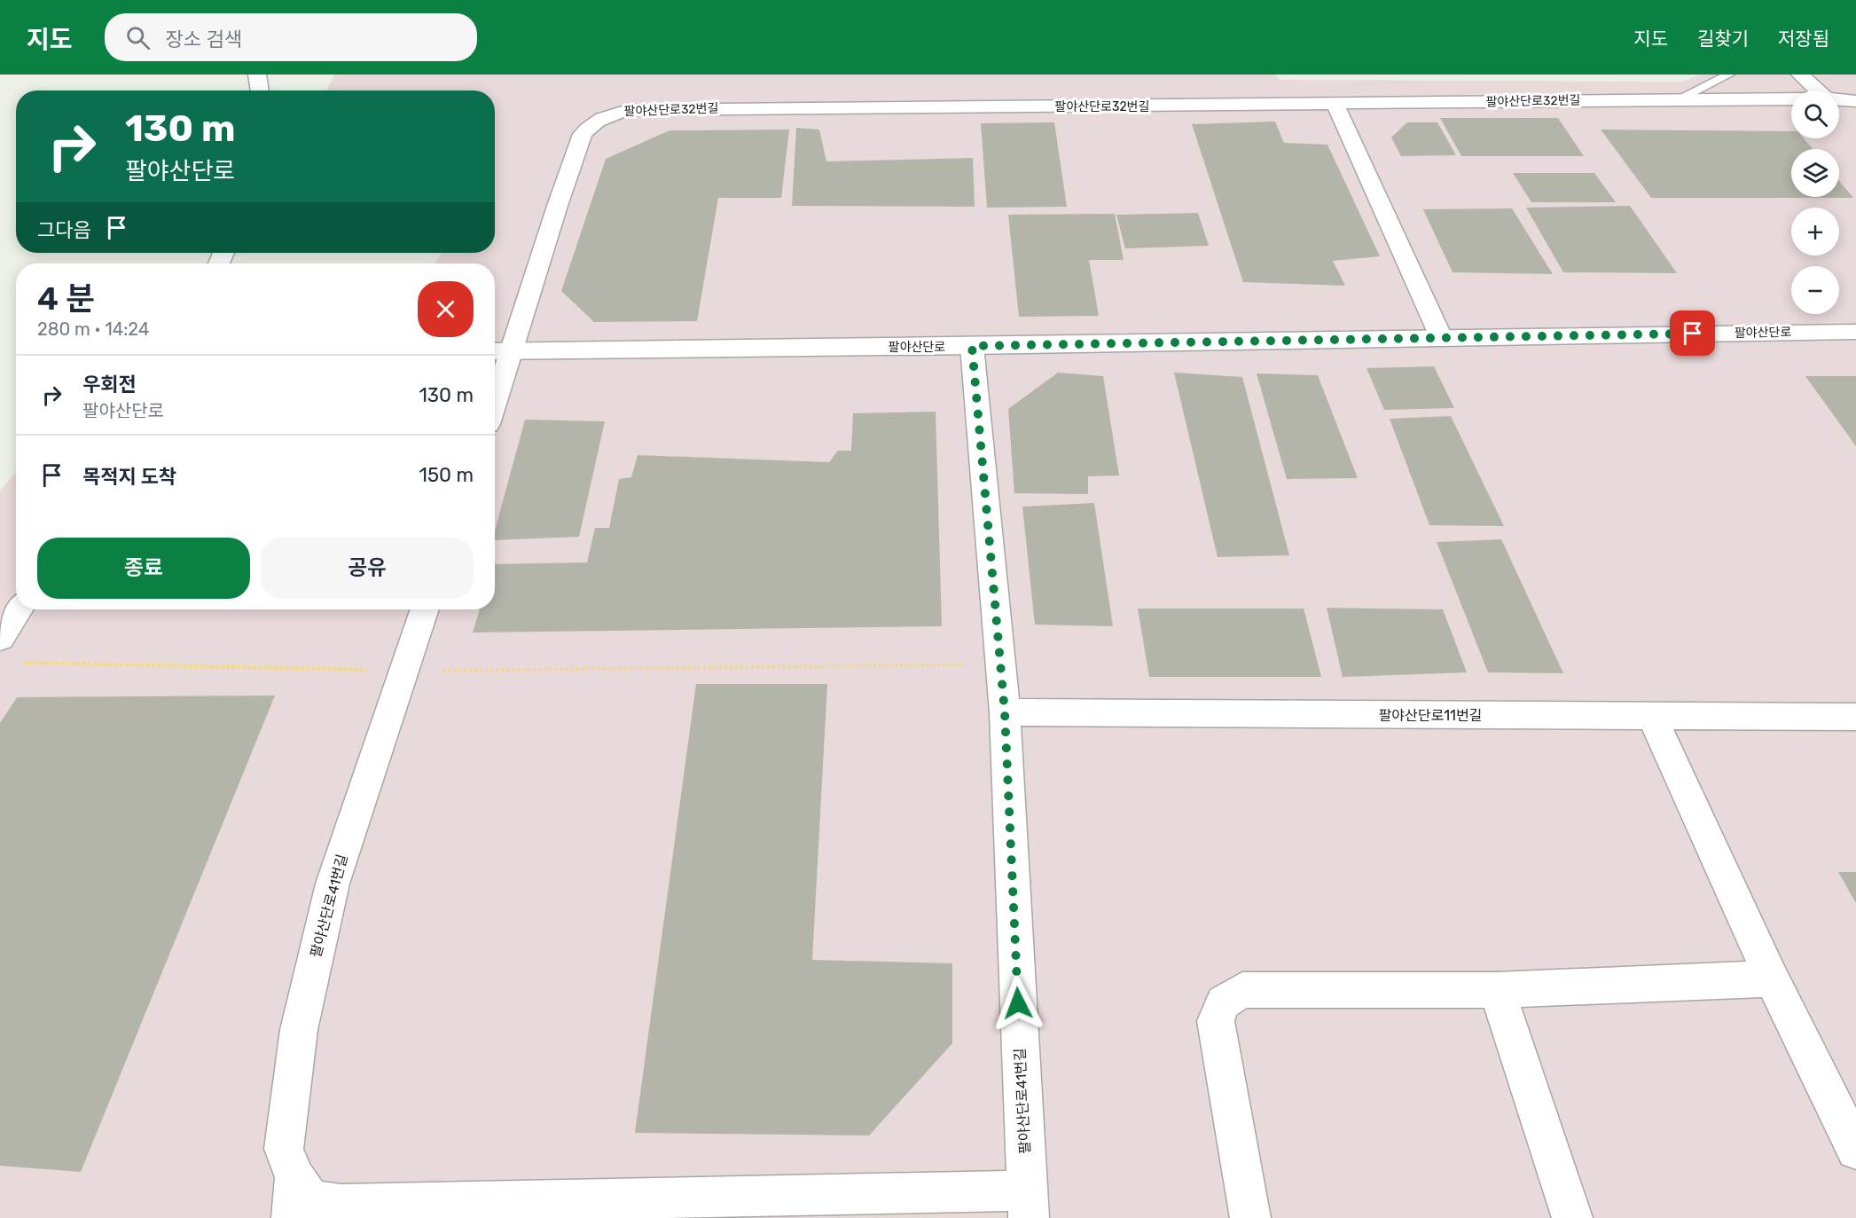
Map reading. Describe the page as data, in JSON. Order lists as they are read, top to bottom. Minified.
{"streets":{"street":["팔야산단로32번길","팔야산단로","팔야산단로11번길","팔야산단로41번길"]},"crossings":[["팔야산단로32번길","팔야산단로"],["팔야산단로","팔야산단로41번길"],["팔야산단로11번길","팔야산단로41번길"]],"page":{"header":"지도","search":"장소 검색","nav":["지도","길찾기","저장됨"],"map_buttons":["+","−"],"turn":["130 m","팔야산단로"],"then":"그다음","heading":["4 분","280 m · 14:24"],"list":[{"name":"우회전","note":"팔야산단로","value":"130 m"},{"name":"목적지 도착","value":"150 m"}],"buttons":["종료","공유"]}}
